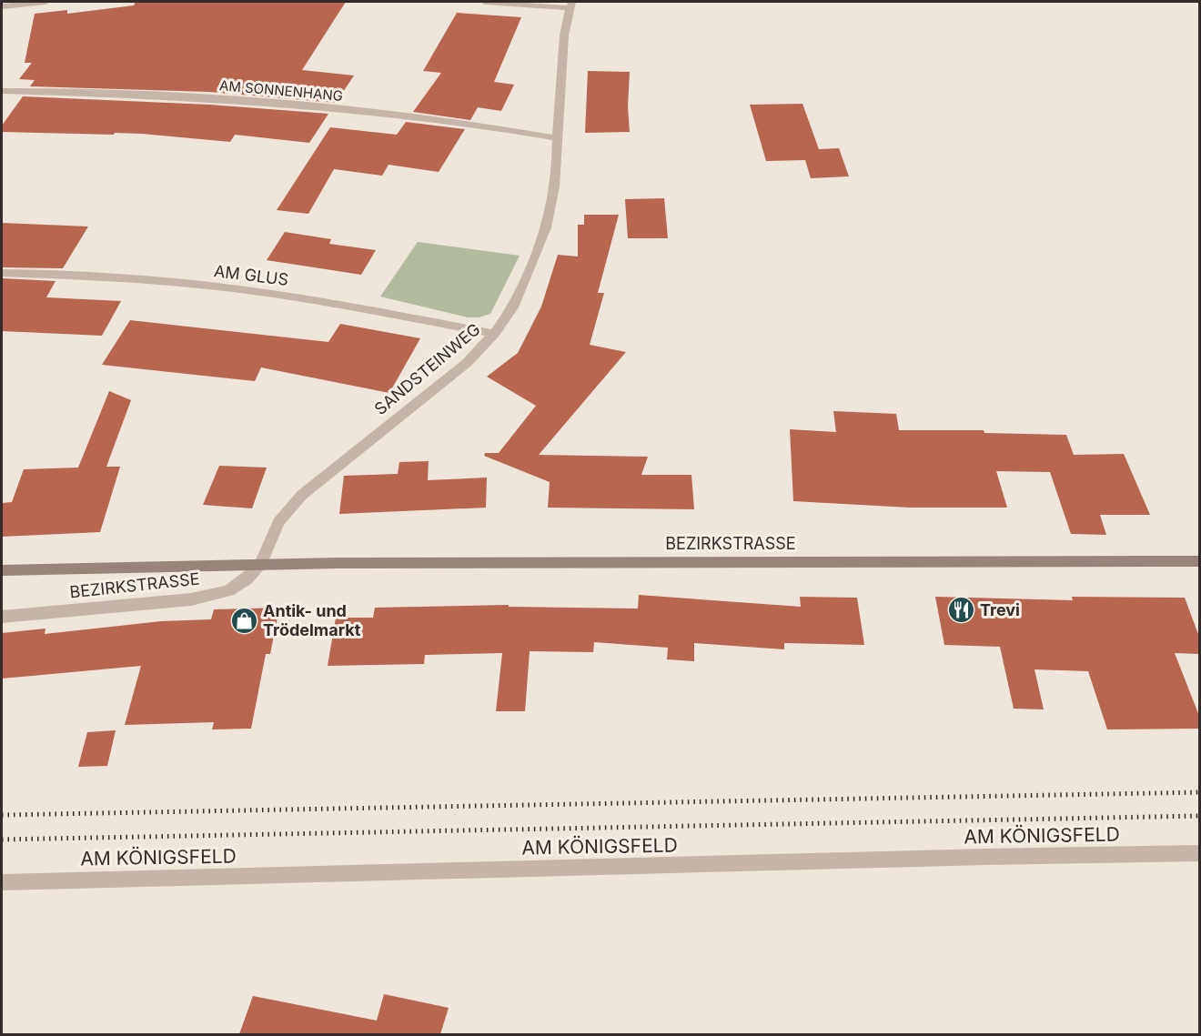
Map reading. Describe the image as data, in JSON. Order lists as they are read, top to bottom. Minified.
{"streets":{"street":["AM SONNENHANG","AM GLUS","SANDSTEINWEG","BEZIRKSTRASSE","AM KÖNIGSFELD"]},"crossings":[["AM SONNENHANG","SANDSTEINWEG"],["AM GLUS","SANDSTEINWEG"],["SANDSTEINWEG","BEZIRKSTRASSE"]],"places":{"restaurant":["Trevi"],"shop":["Antik- und Trödelmarkt"]}}
